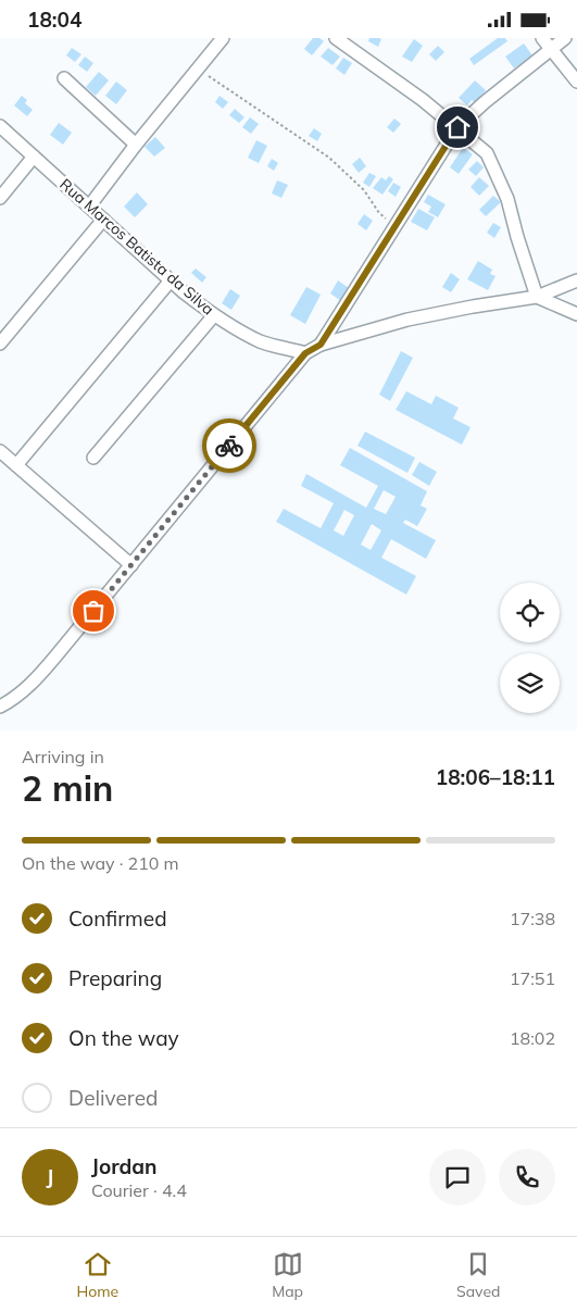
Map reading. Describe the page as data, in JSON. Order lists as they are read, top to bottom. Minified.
{"streets":{"street":["Rua Marcos Batista da Silva"]},"page":{"status":"18:04","heading":["2 min","Arriving in","18:06–18:11"],"panel":["Jordan","Courier · 4.4"],"bar":"On the way · 210 m","list":[["Confirmed","17:38"],["Preparing","17:51"],["On the way","18:02"],"Delivered"],"round":"J","tabs":["Home","Map","Saved"]}}
